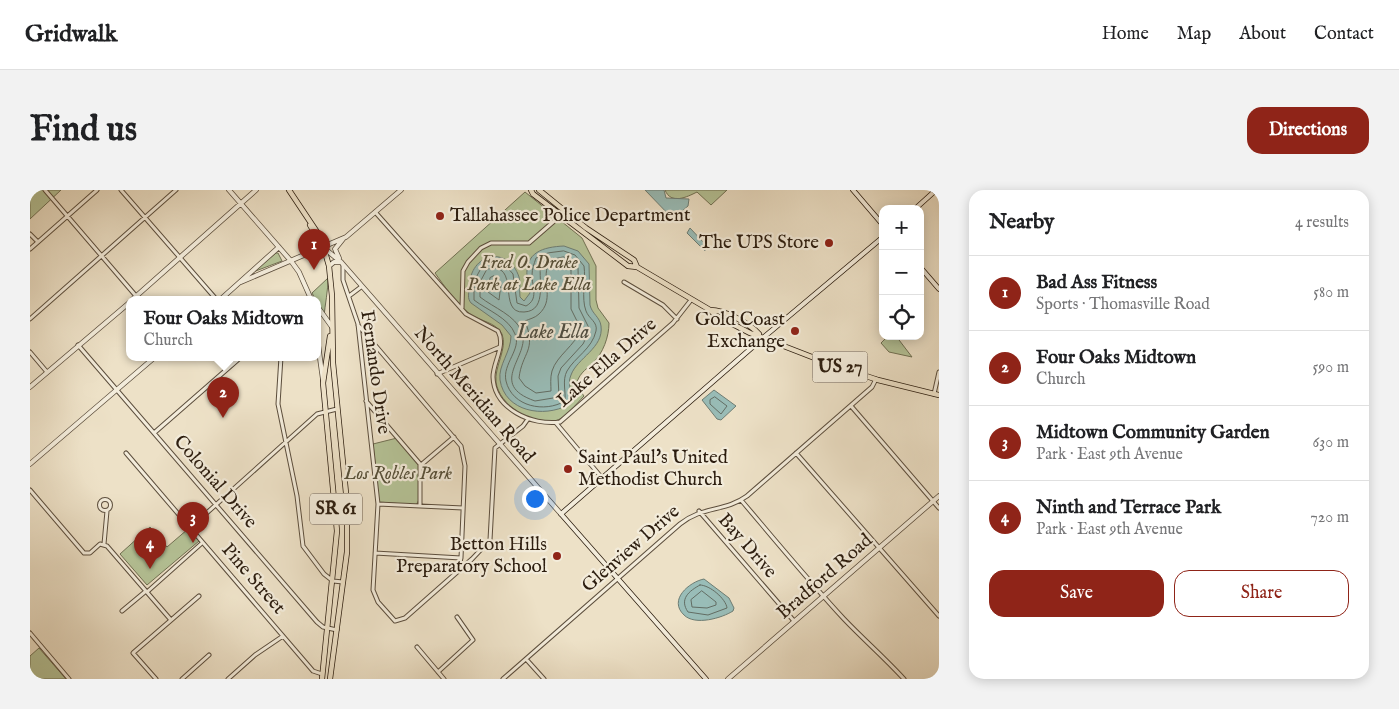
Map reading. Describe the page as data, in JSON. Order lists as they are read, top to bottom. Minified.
{"streets":{"main road":["US 27","SR 61"],"street":["Lake Ella Drive","Fernando Drive","North Meridian Road","Colonial Drive","Bay Drive","Glenview Drive","Bradford Road","Pine Street"]},"crossings":[["Lake Ella Drive","US 27"],["US 27","Glenview Drive"],["Fernando Drive","North Meridian Road"],["North Meridian Road","SR 61"],["North Meridian Road","Glenview Drive"],["Colonial Drive","SR 61"],["SR 61","Pine Street"],["Bay Drive","Glenview Drive"],["Bay Drive","Bradford Road"]],"water":["Lake Ella"],"parks":["Fred O. Drake Park at Lake Ella","Los Robles Park"],"places":["Tallahassee Police Department","The UPS Store","Gold Coast Exchange","Saint Paul's United Methodist Church","Betton Hills Preparatory School"],"page":{"header":"Gridwalk","nav":["Home","Map","About","Contact"],"buttons":["Directions",["Save","Share"]],"title":"Find us","heading":["Nearby","4 results"],"map_buttons":["+","−"],"pins":["1","2","3","4"],"list":[{"mark":"1","name":"Bad Ass Fitness","note":"Sports · Thomasville Road","value":"580 m"},{"mark":"2","name":"Four Oaks Midtown","note":"Church","value":"590 m"},{"mark":"3","name":"Midtown Community Garden","note":"Park · East 9th Avenue","value":"630 m"},{"mark":"4","name":"Ninth and Terrace Park","note":"Park · East 9th Avenue","value":"720 m"}],"popup":["Four Oaks Midtown","Church"]}}
